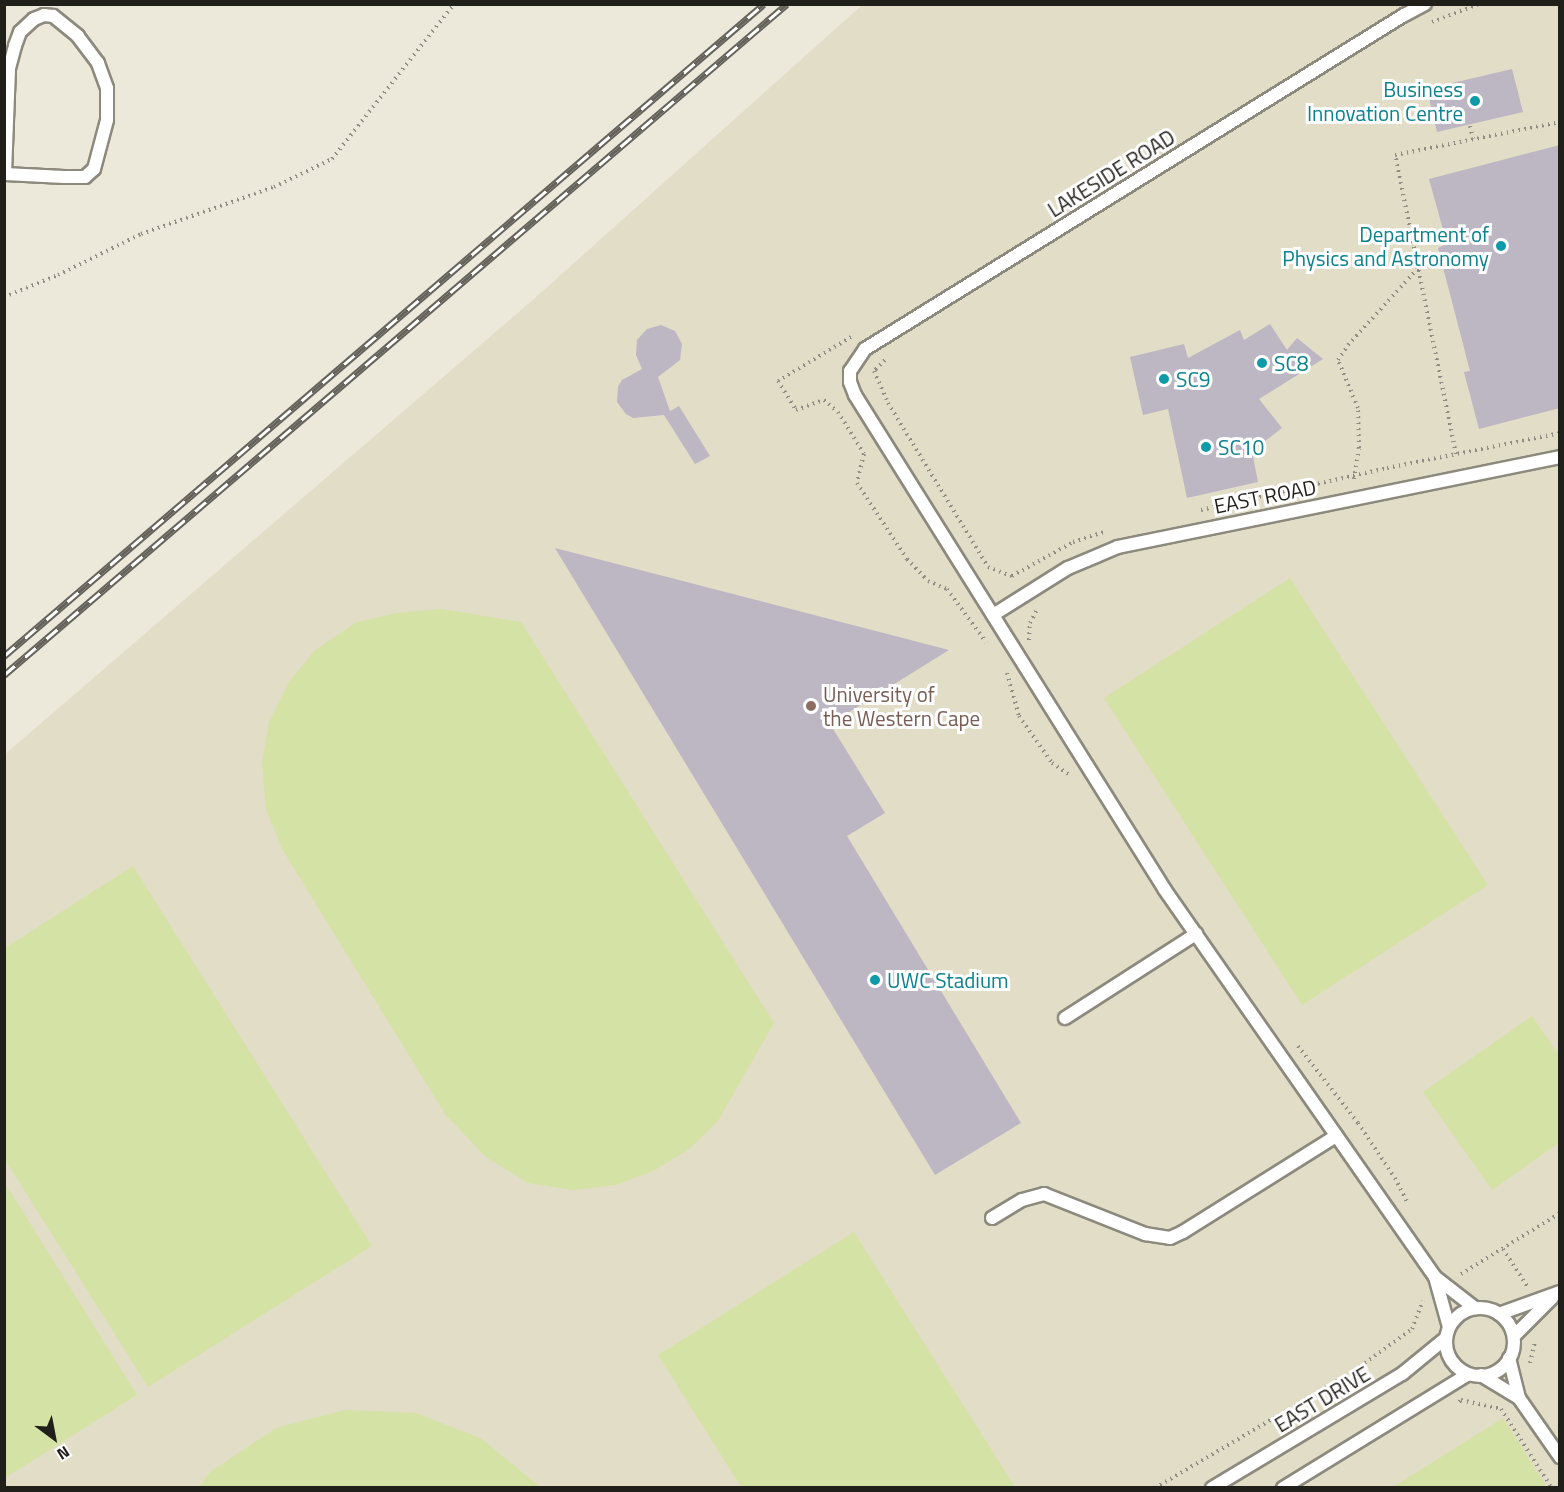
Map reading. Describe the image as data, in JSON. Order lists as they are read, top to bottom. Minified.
{"streets":{"lane":["LAKESIDE ROAD","EAST ROAD","EAST DRIVE"]},"crossings":[["LAKESIDE ROAD","EAST ROAD"]],"places":["Business Innovation Centre","Department of Physics and Astronomy","SC8","SC9","SC10","University of the Western Cape","UWC Stadium"],"north":"bottom right"}
